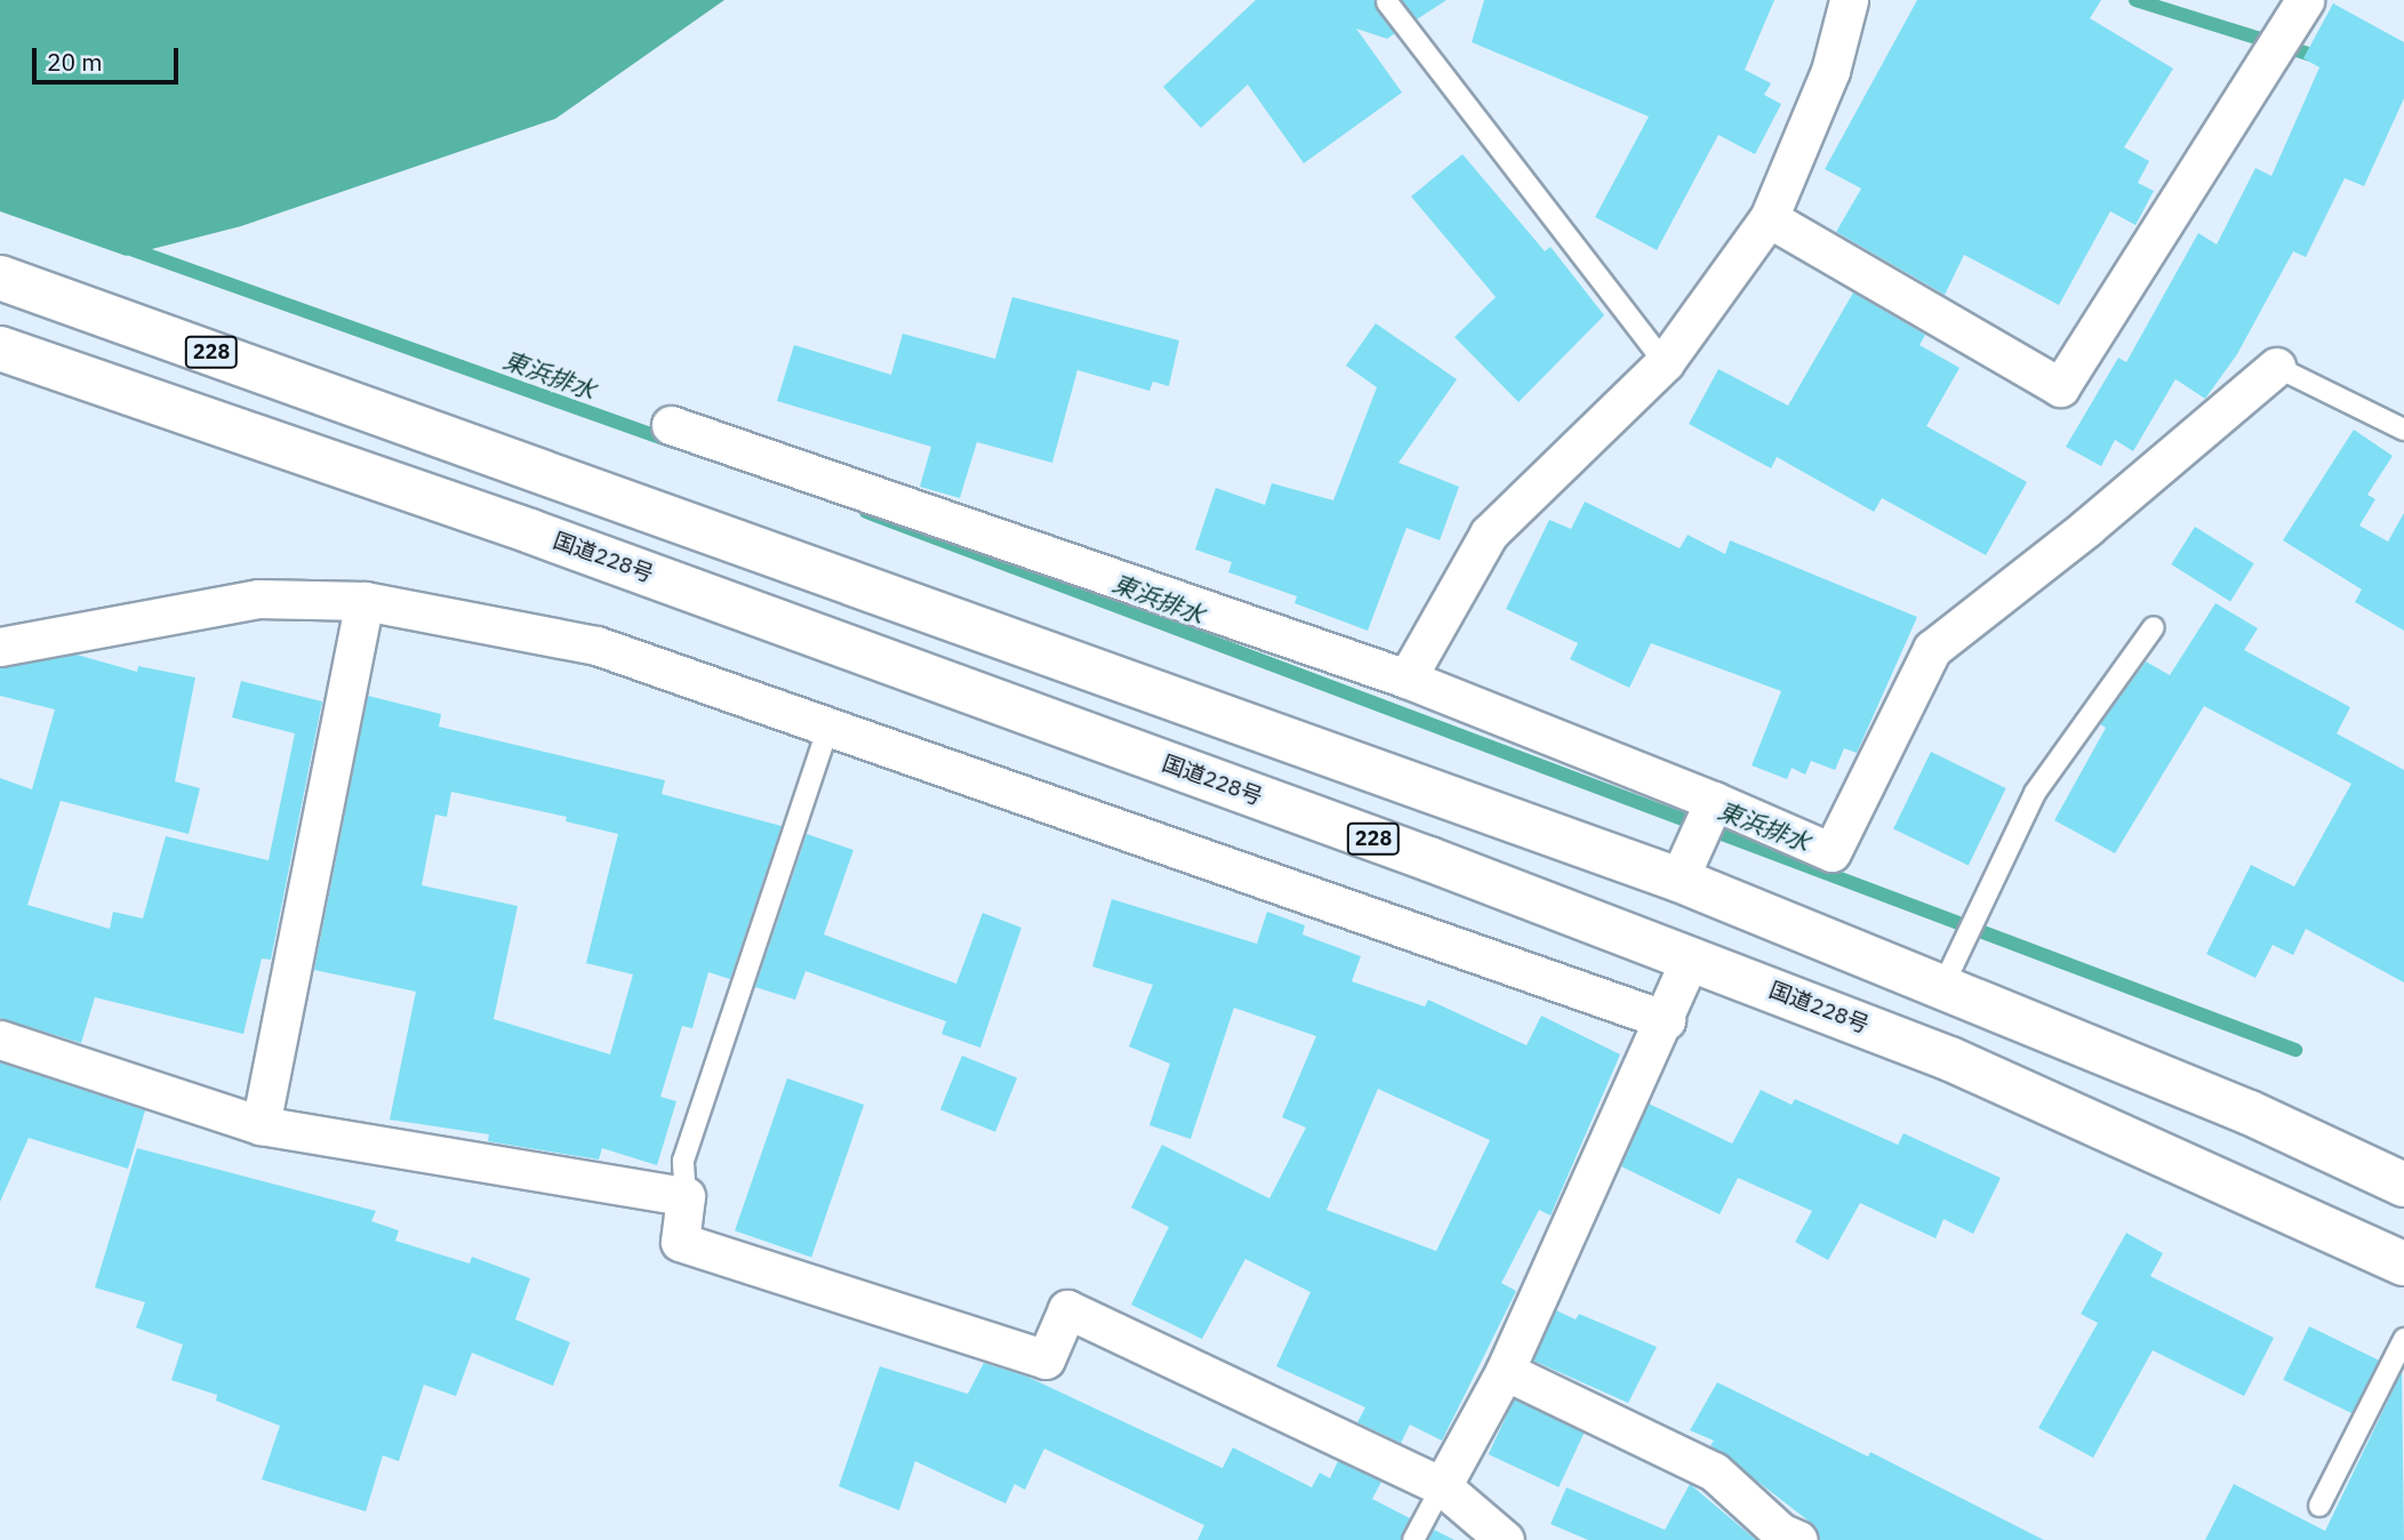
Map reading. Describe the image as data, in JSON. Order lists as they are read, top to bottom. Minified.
{"streets":{"highway":["228","国道228号"]},"water":["東浜排水"],"scale_bar":"20 m"}
